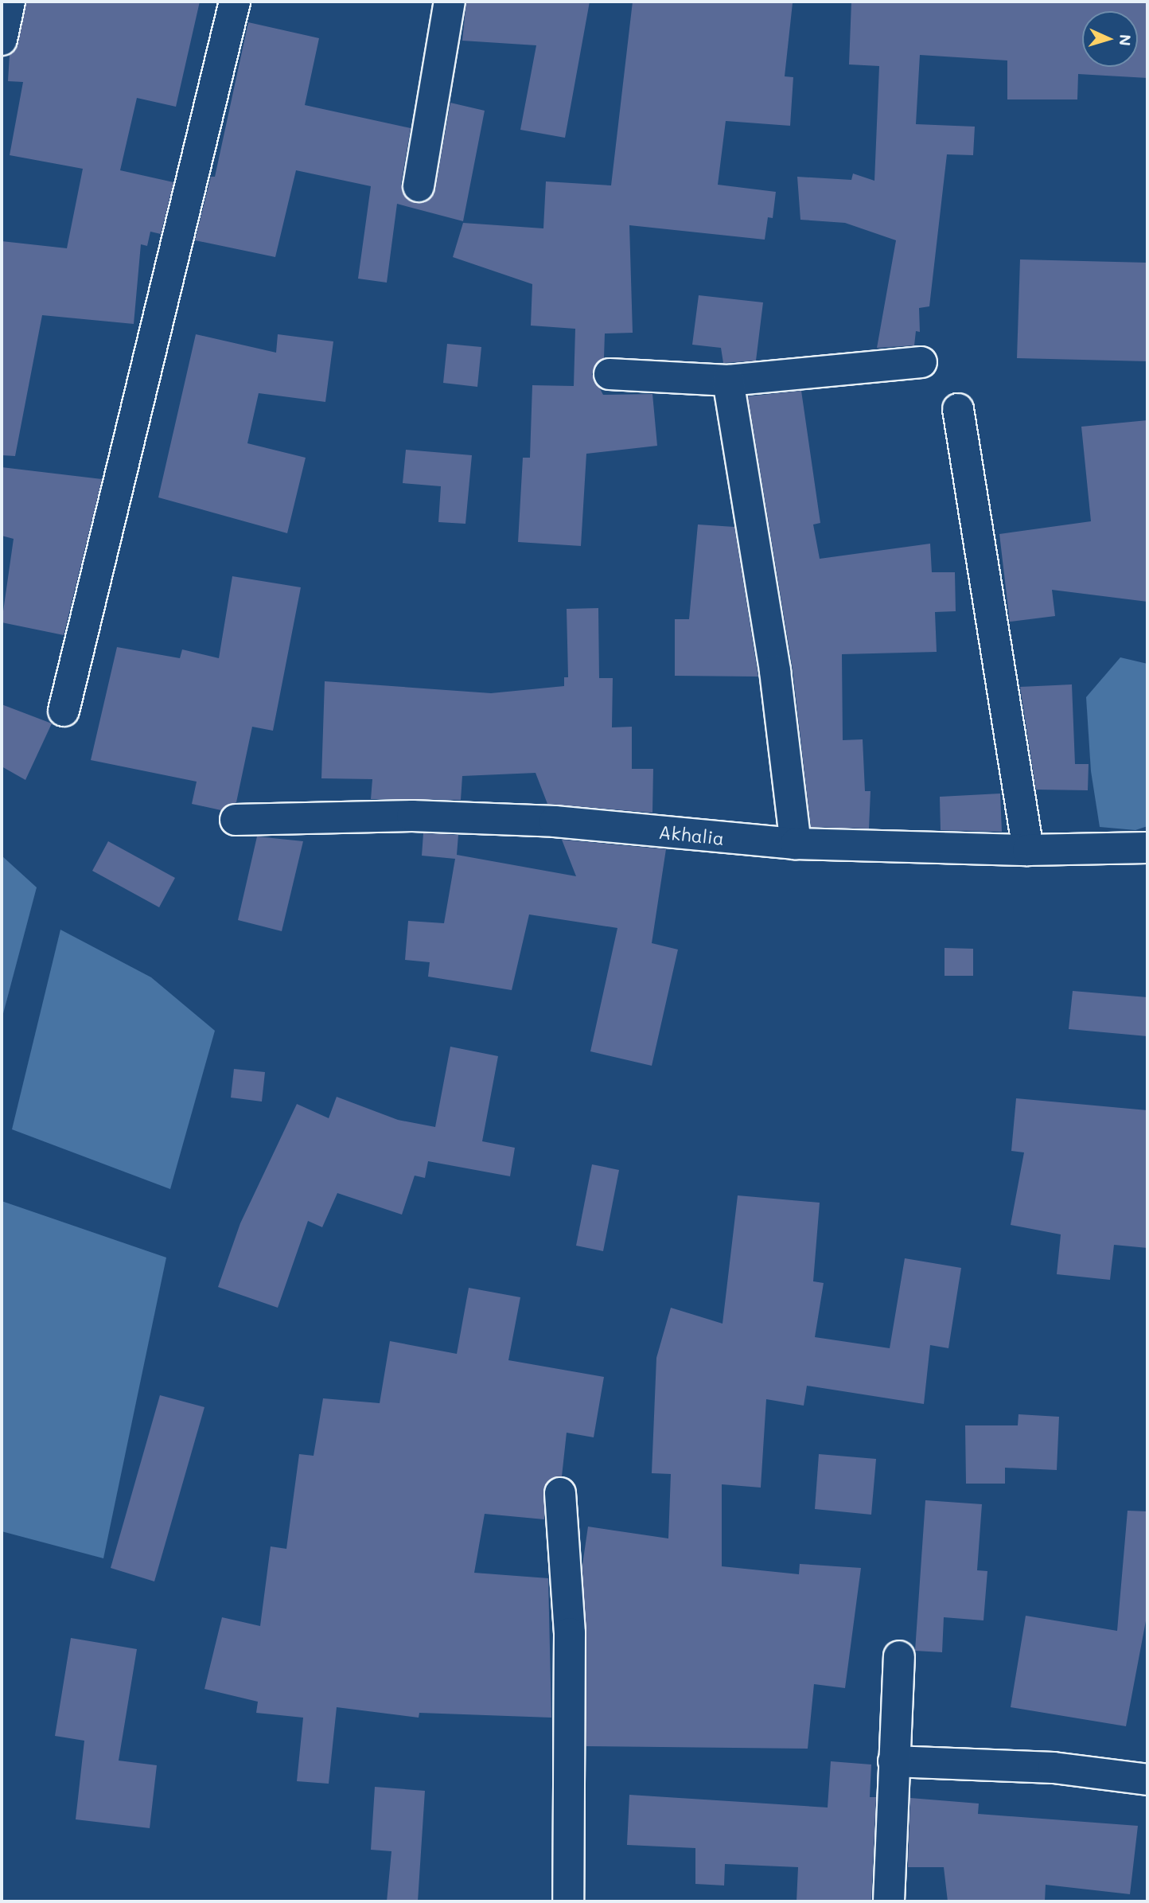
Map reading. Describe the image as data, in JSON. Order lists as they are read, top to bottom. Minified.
{"streets":{"street":["Akhalia"]},"north":"right"}
